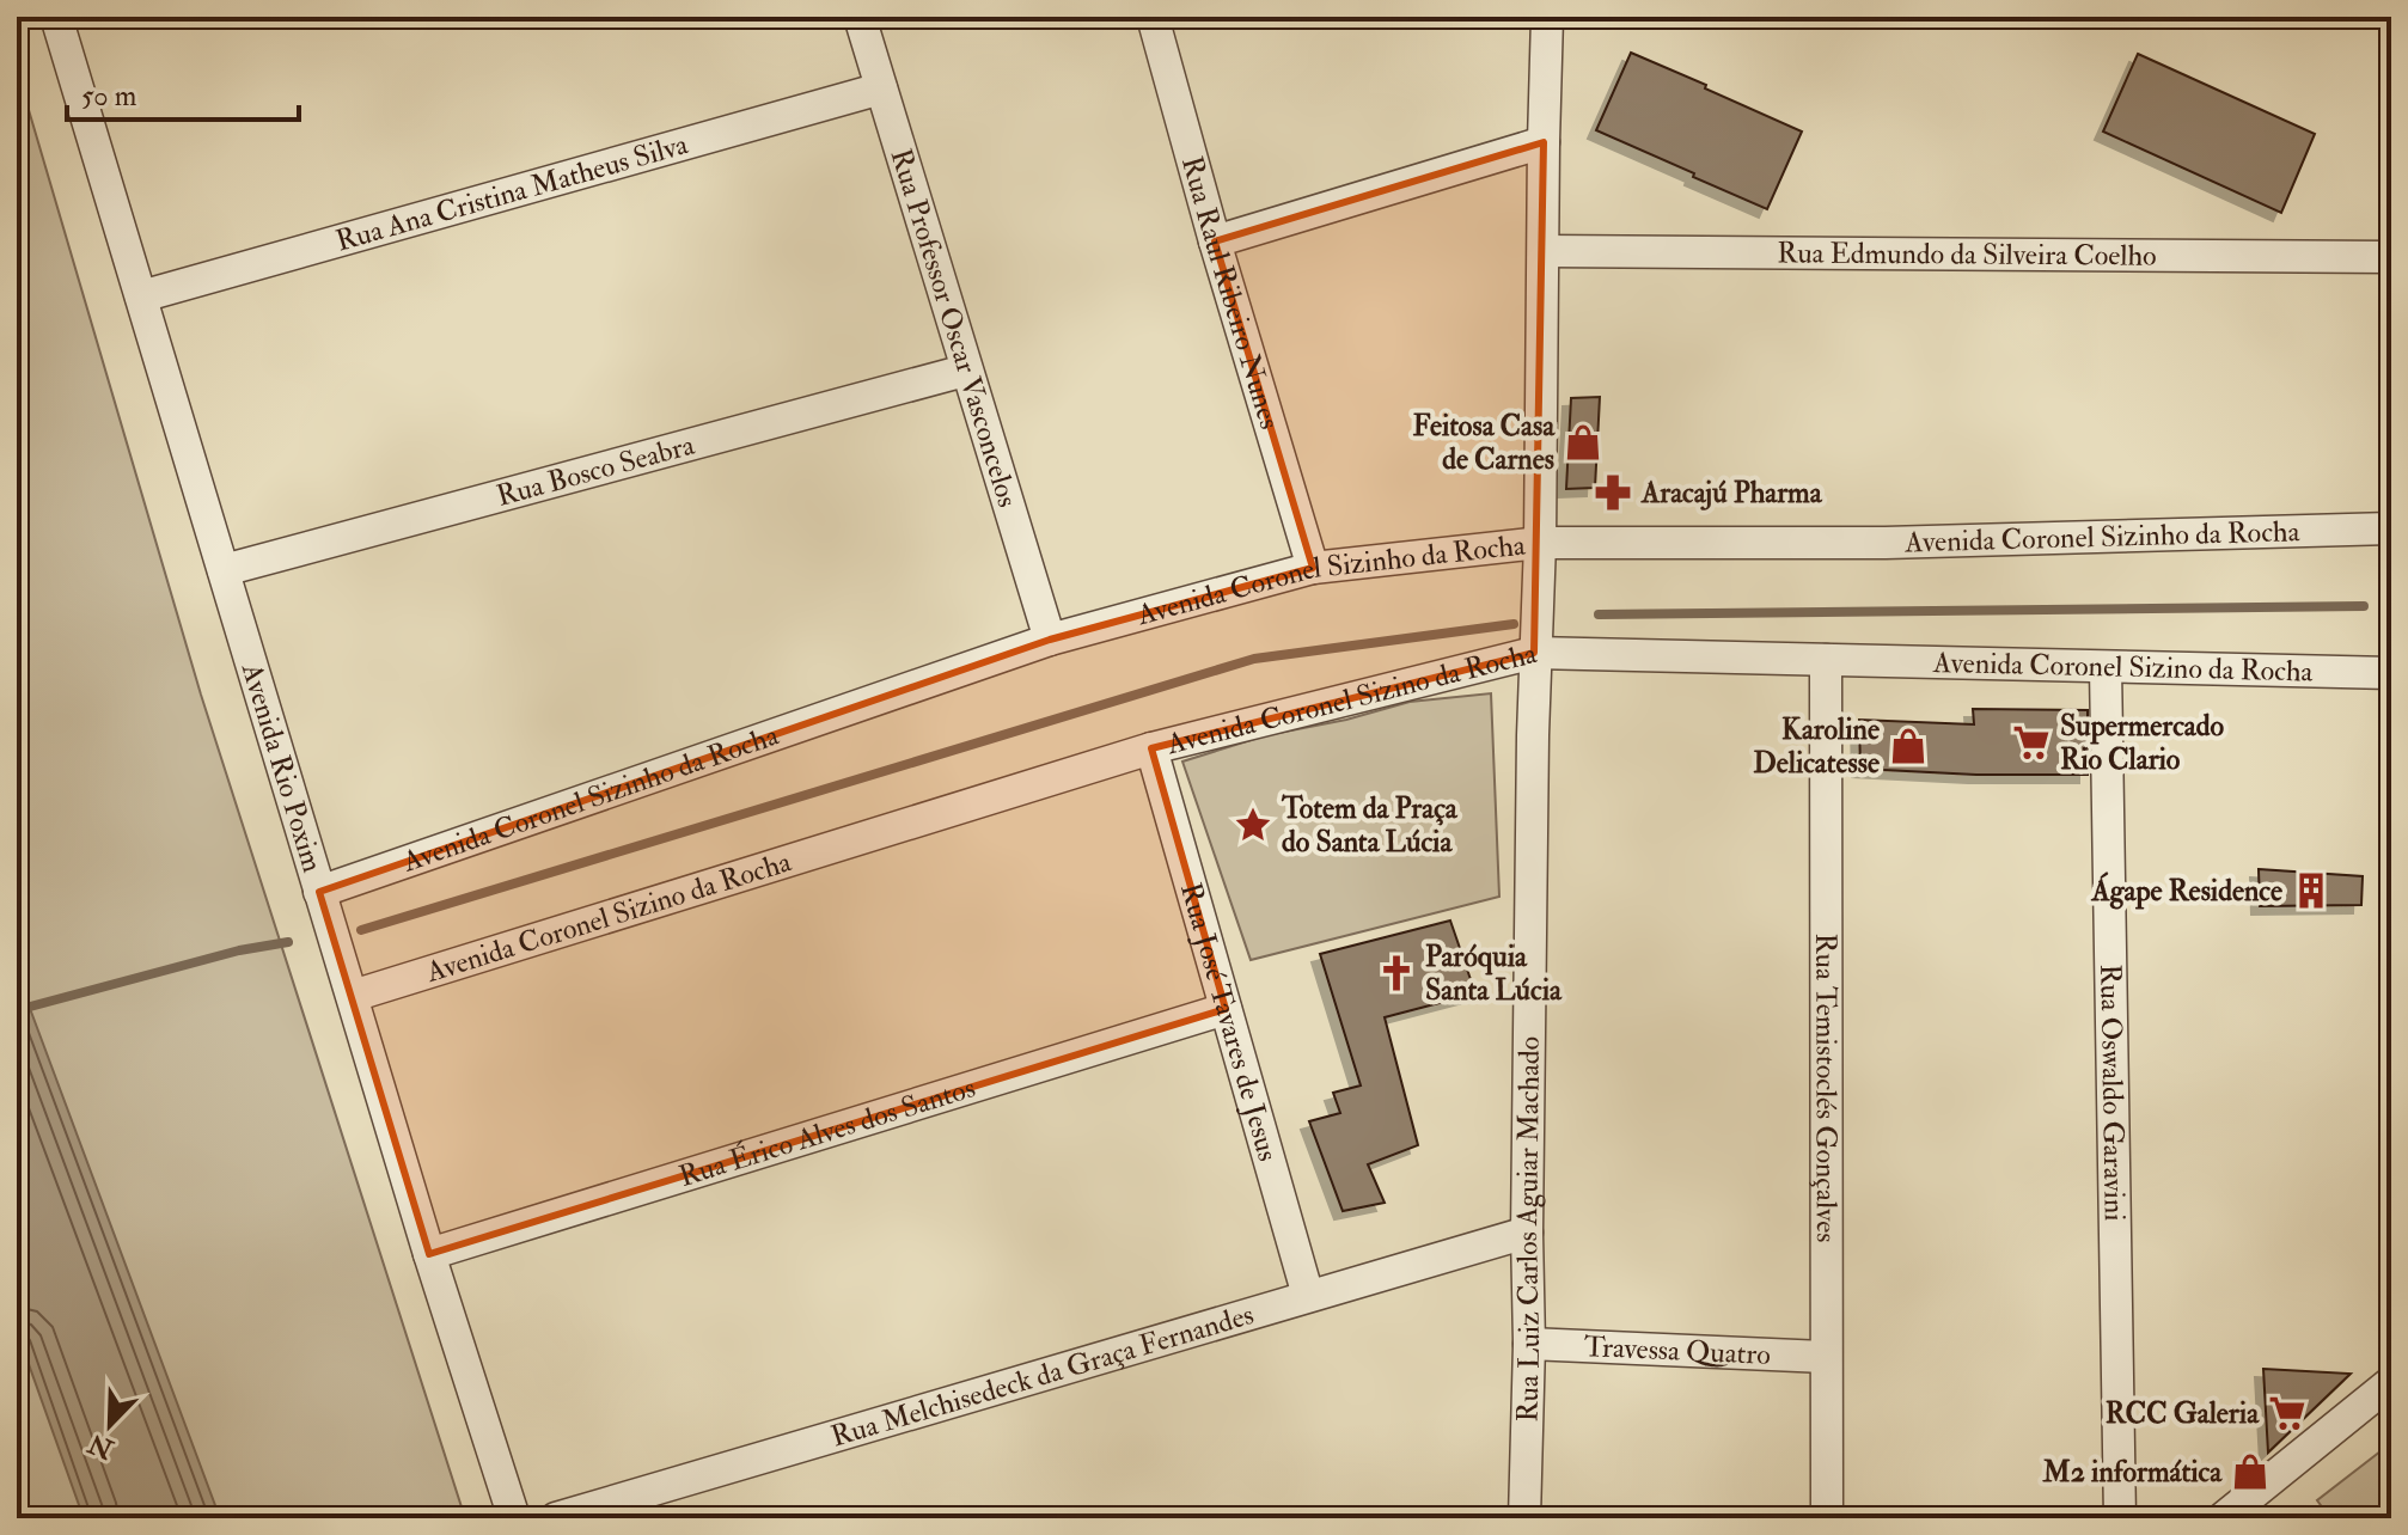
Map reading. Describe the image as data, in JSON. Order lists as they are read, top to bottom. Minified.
{"streets":{"street":["Rua Ana Cristina Matheus Silva","Rua Edmundo da Silveira Coelho","Rua Raul Ribeiro Nunes","Rua Professor Oscar Vasconcelos","Rua Bosco Seabra","Avenida Coronel Sizinho da Rocha","Avenida Coronel Sizino da Rocha","Avenida Rio Poxim","Rua José Tavares de Jesus","Rua Temistoclés Gonçalves","Rua Oswaldo Garavini","Rua Érico Alves dos Santos","Rua Luiz Carlos Aguiar Machado","Travessa Quatro","Rua Melchisedeck da Graça Fernandes"]},"crossings":[["Rua Ana Cristina Matheus Silva","Rua Professor Oscar Vasconcelos"],["Rua Ana Cristina Matheus Silva","Avenida Rio Poxim"],["Rua Edmundo da Silveira Coelho","Rua Luiz Carlos Aguiar Machado"],["Rua Raul Ribeiro Nunes","Avenida Coronel Sizinho da Rocha"],["Rua Professor Oscar Vasconcelos","Rua Bosco Seabra"],["Rua Professor Oscar Vasconcelos","Avenida Coronel Sizinho da Rocha"],["Rua Bosco Seabra","Avenida Rio Poxim"],["Avenida Coronel Sizinho da Rocha","Avenida Rio Poxim"],["Avenida Coronel Sizinho da Rocha","Rua Luiz Carlos Aguiar Machado"],["Avenida Coronel Sizino da Rocha","Avenida Rio Poxim"],["Avenida Coronel Sizino da Rocha","Rua José Tavares de Jesus"],["Avenida Coronel Sizino da Rocha","Rua Temistoclés Gonçalves"],["Avenida Coronel Sizino da Rocha","Rua Oswaldo Garavini"],["Avenida Coronel Sizino da Rocha","Rua Luiz Carlos Aguiar Machado"],["Avenida Rio Poxim","Rua Érico Alves dos Santos"],["Rua José Tavares de Jesus","Rua Érico Alves dos Santos"],["Rua José Tavares de Jesus","Rua Melchisedeck da Graça Fernandes"],["Rua Temistoclés Gonçalves","Travessa Quatro"],["Rua Luiz Carlos Aguiar Machado","Travessa Quatro"],["Rua Luiz Carlos Aguiar Machado","Rua Melchisedeck da Graça Fernandes"]],"places":{"shop":["Feitosa Casa de Carnes","Karoline Delicatesse","M2 informática"],"pharmacy":["Aracajú Pharma"],"supermarket":["Supermercado Rio Clario","RCC Galeria"],"place":["Totem da Praça do Santa Lúcia"],"building":["Ágape Residence"],"church":["Paróquia Santa Lúcia"]},"scale_bar":"50 m","north":"bottom left"}
